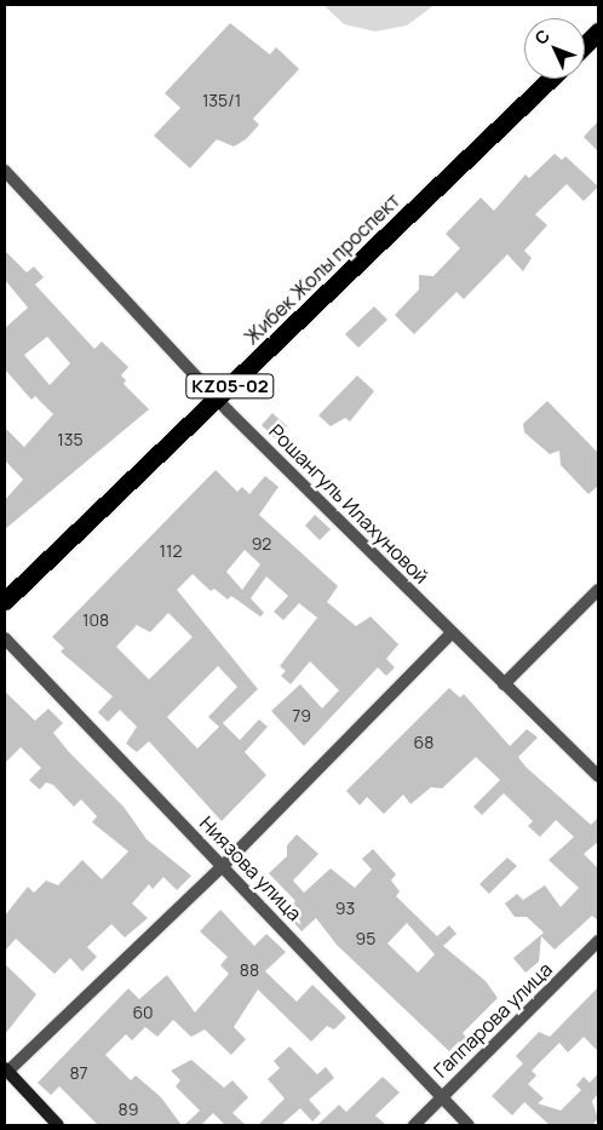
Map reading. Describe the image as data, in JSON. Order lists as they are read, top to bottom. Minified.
{"streets":{"highway":["Жибек Жолы проспект","KZ05-02"],"street":["Рошангуль Илахуновой","Ниязова улица","Гаппарова улица"]},"crossings":[["Жибек Жолы проспект","Рошангуль Илахуновой"],["Ниязова улица","Гаппарова улица"]],"house_numbers":["135/1","135","92","112","108","79","68","93","95","88","60","87","89"],"north":"top left"}
